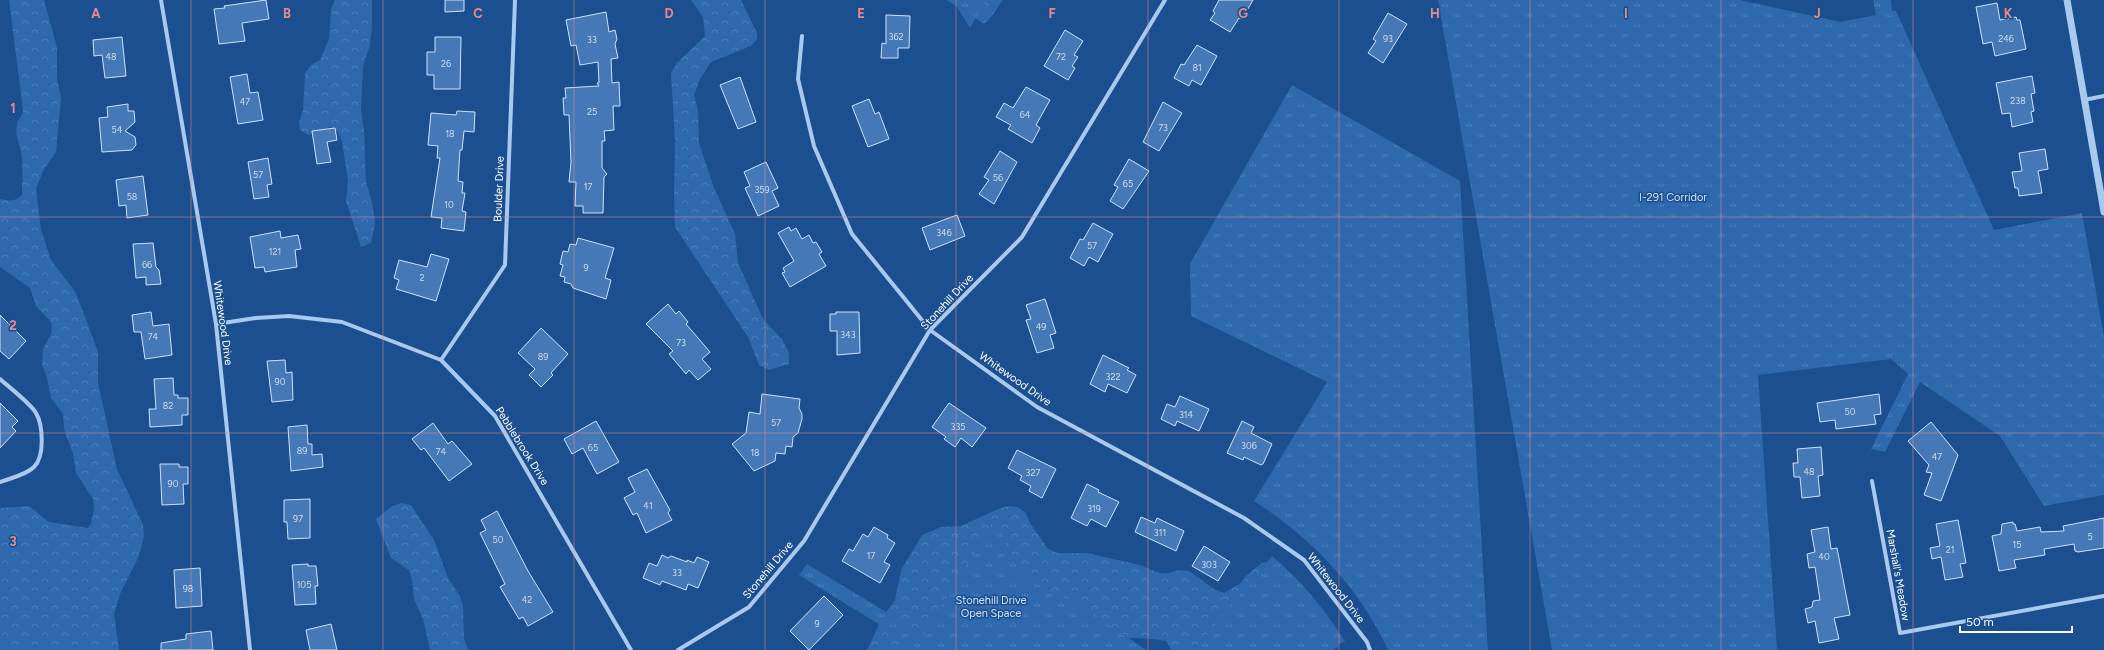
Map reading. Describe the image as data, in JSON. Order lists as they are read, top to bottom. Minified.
{"streets":{"street":["Boulder Drive","Stonehill Drive","Whitewood Drive","Pebblebrook Drive","Marshall's Meadow"]},"crossings":[["Boulder Drive","Pebblebrook Drive"],["Stonehill Drive","Whitewood Drive"],["Whitewood Drive","Pebblebrook Drive"]],"parks":["I-291 Corridor","Stonehill Drive Open Space"],"house_numbers":["362","93","246","33","48","72","26","81","238","47","25","64","73","54","18","57","56","65","17","359","58","10","346","57","121","66","9","2","49","343","74","73","89","322","90","82","50","314","57","335","306","65","89","74","18","47","48","327","90","41","319","97","311","5","50","15","21","17","40","303","33","105","98","42","9"],"scale_bar":"50 m","grid":{"columns":["A","B","C","D","E","F","G","H","I","J","K"],"rows":["1","2","3"]}}
